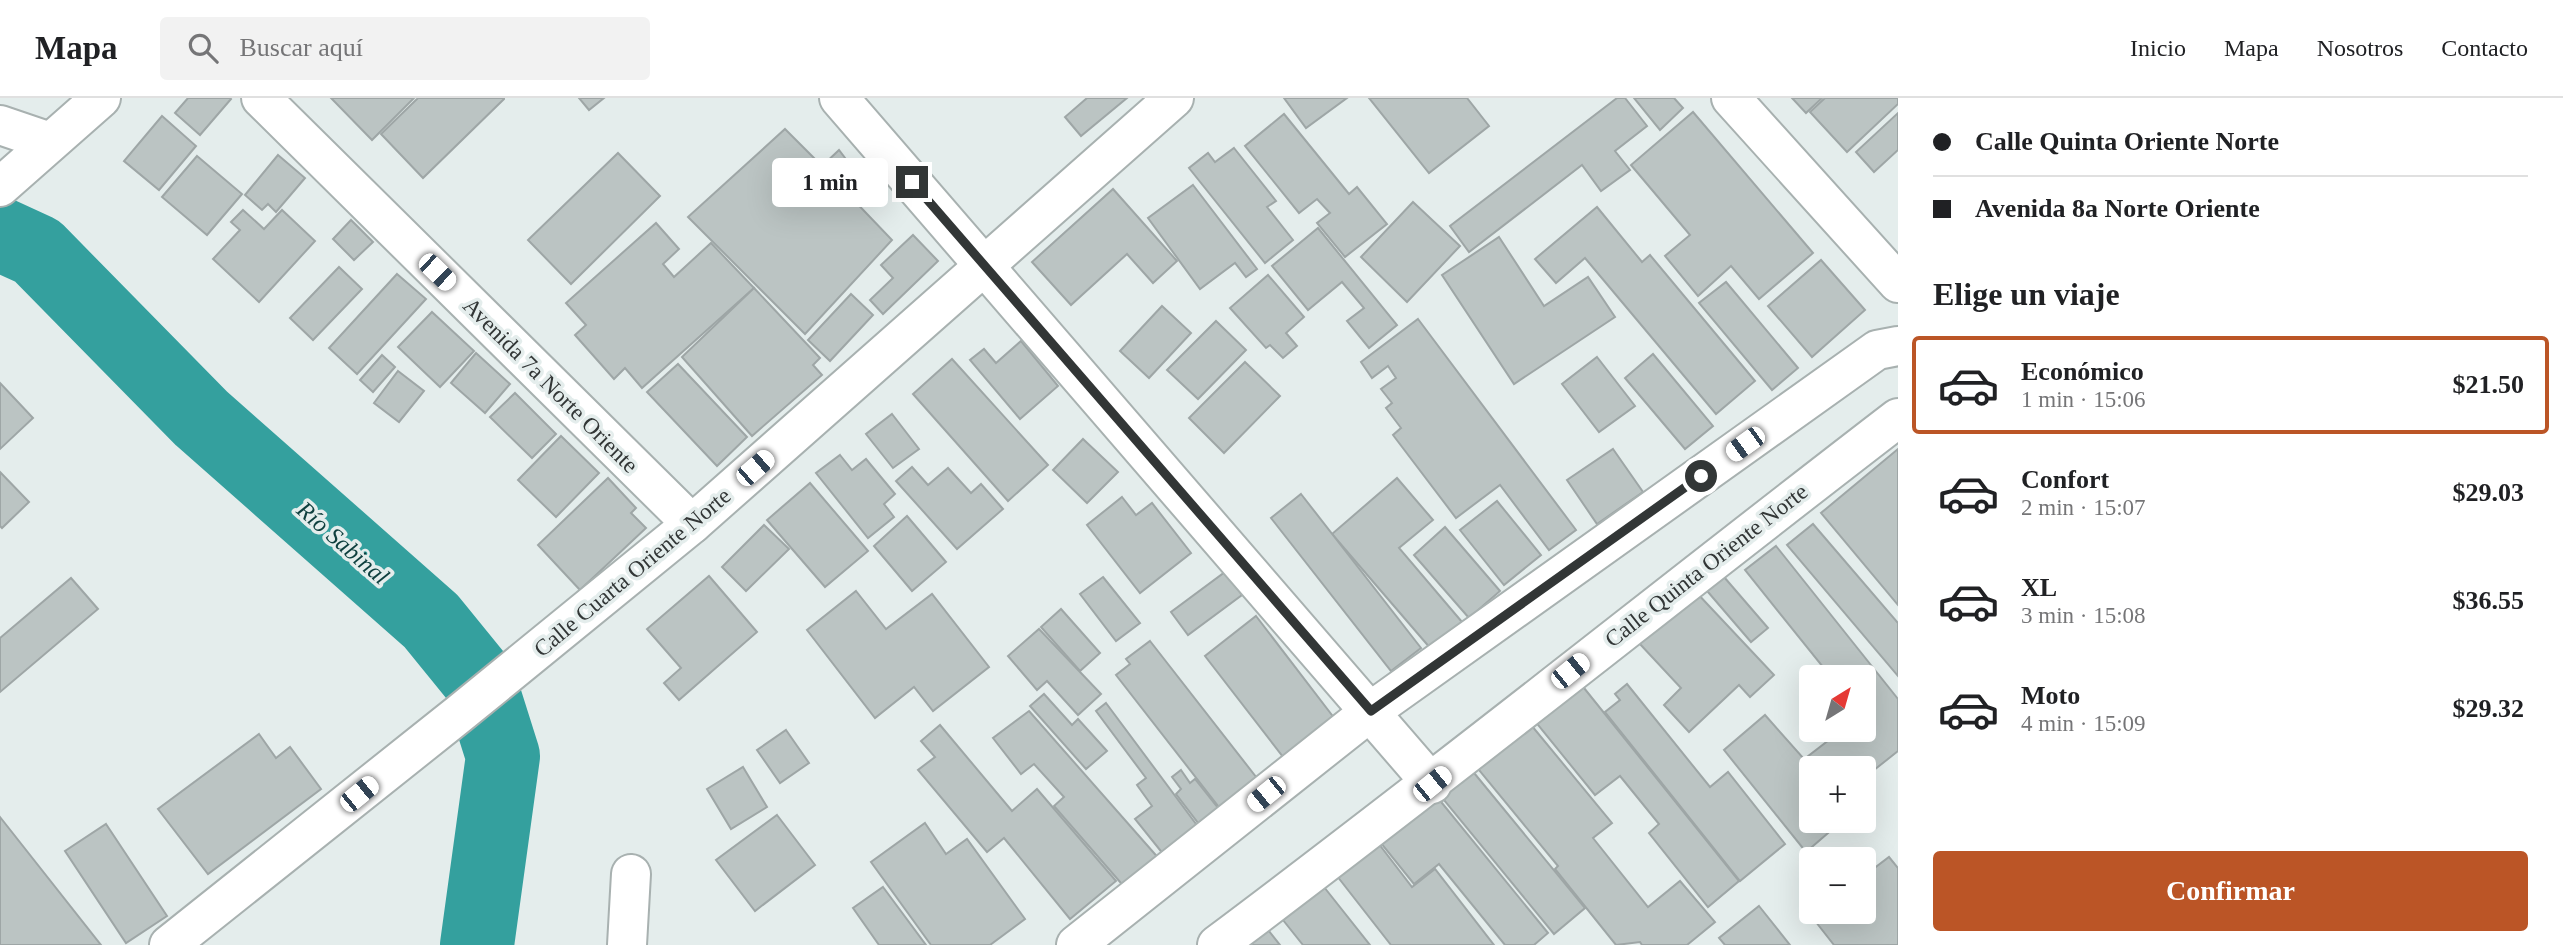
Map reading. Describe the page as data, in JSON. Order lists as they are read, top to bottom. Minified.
{"streets":{"street":["Avenida 7a Norte Oriente","Calle Quinta Oriente Norte","Calle Cuarta Oriente Norte"]},"crossings":[["Avenida 7a Norte Oriente","Calle Cuarta Oriente Norte"]],"water":["Río Sabinal"],"north":"top right","page":{"header":"Mapa","search":"Buscar aquí","nav":["Inicio","Mapa","Nosotros","Contacto"],"banner":["Calle Quinta Oriente Norte","Avenida 8a Norte Oriente"],"bubble":"1 min","heading":"Elige un viaje","list":[{"name":"Económico","note":"1 min · 15:06","value":"$21.50"},{"name":"Confort","note":"2 min · 15:07","value":"$29.03"},{"name":"XL","note":"3 min · 15:08","value":"$36.55"},{"name":"Moto","note":"4 min · 15:09","value":"$29.32"}],"map_buttons":["+","−"],"buttons":"Confirmar"}}
